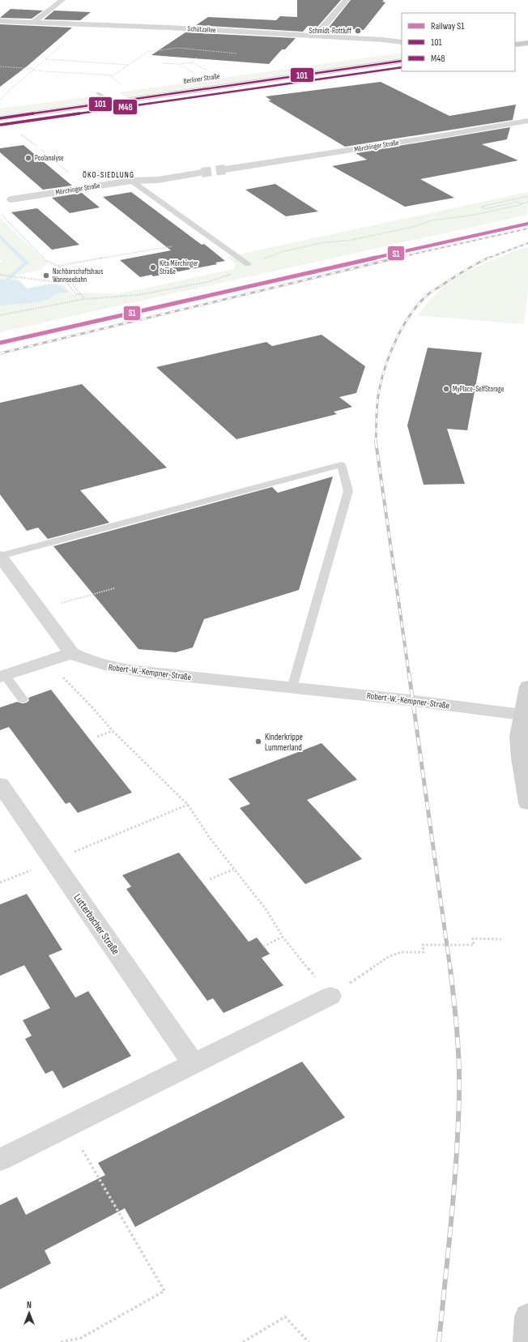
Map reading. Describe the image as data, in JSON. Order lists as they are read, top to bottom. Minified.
{"streets":{"main road":["Berliner Straße"],"street":["Schützallee","Mörchinger Straße","Robert-W.-Kempner-Straße","Lutterbacher Straße"]},"districts":["ÖKO-SIEDLUNG"],"places":["Schmidt-Rottluff","Poolanalyse","Kita Mörchinger Straße","Nachbarschaftshaus Wannseebahn","MyPlace-SelfStorage","Kinderkrippe Lummerland"],"lines":["transit line 101","transit line M48","rail line S1"],"legend":["Railway S1","101","M48"],"north":"top"}
